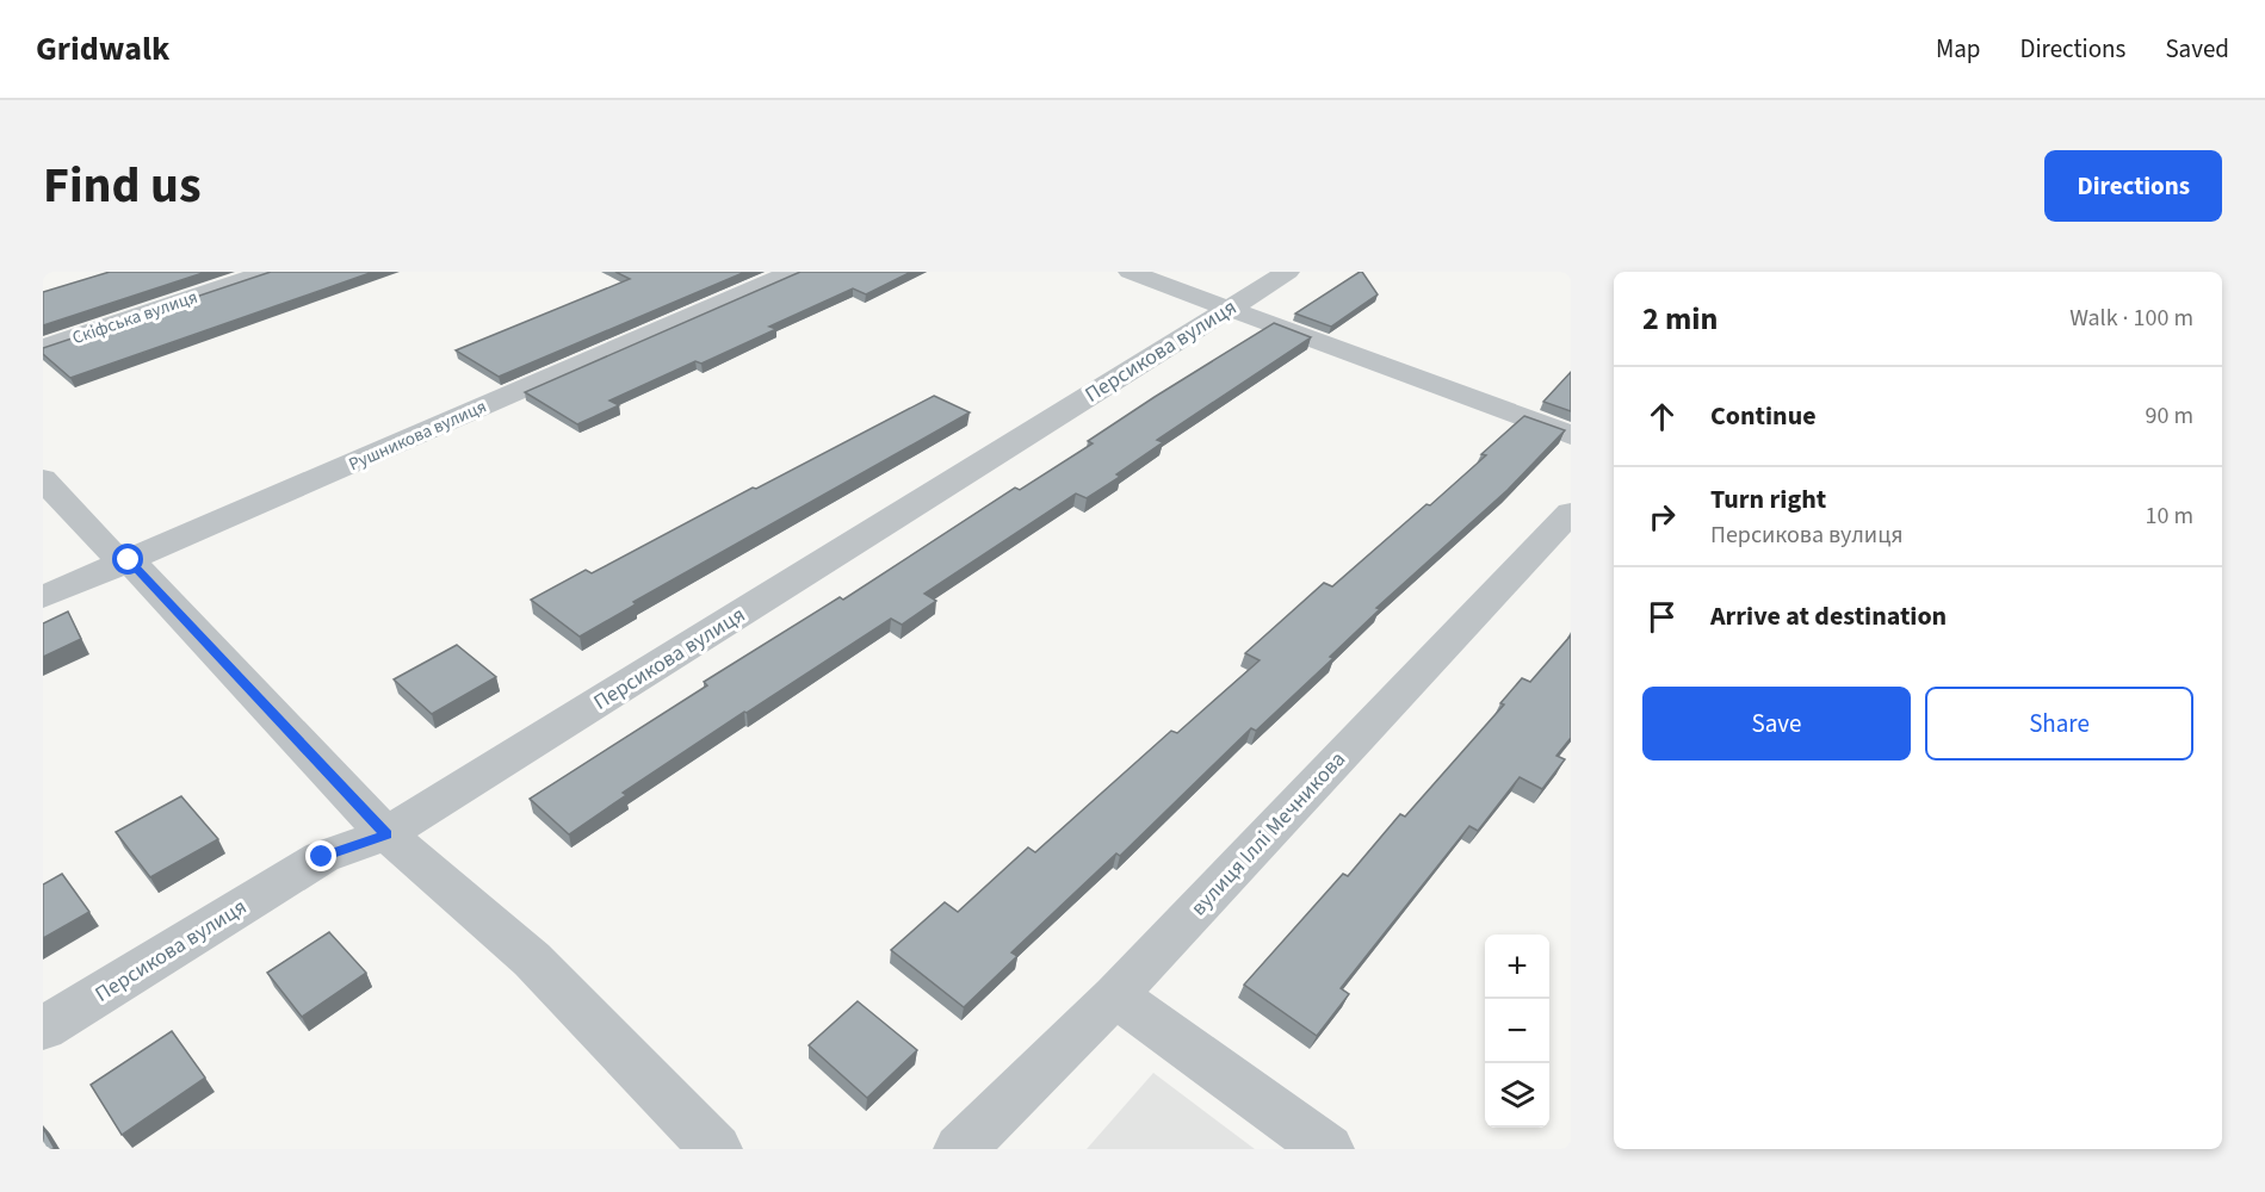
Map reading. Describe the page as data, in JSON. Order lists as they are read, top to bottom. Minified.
{"streets":{"street":["Скіфська вулиця","Персикова вулиця","Рушникова вулиця","вулиця Іллі Мечникова"]},"page":{"header":"Gridwalk","nav":["Map","Directions","Saved"],"title":"Find us","buttons":["Directions",["Save","Share"]],"heading":["2 min","Walk · 100 m"],"list":[["Continue","90 m"],["Turn right","Персикова вулиця","10 m"],"Arrive at destination"],"map_buttons":["+","−"]}}
